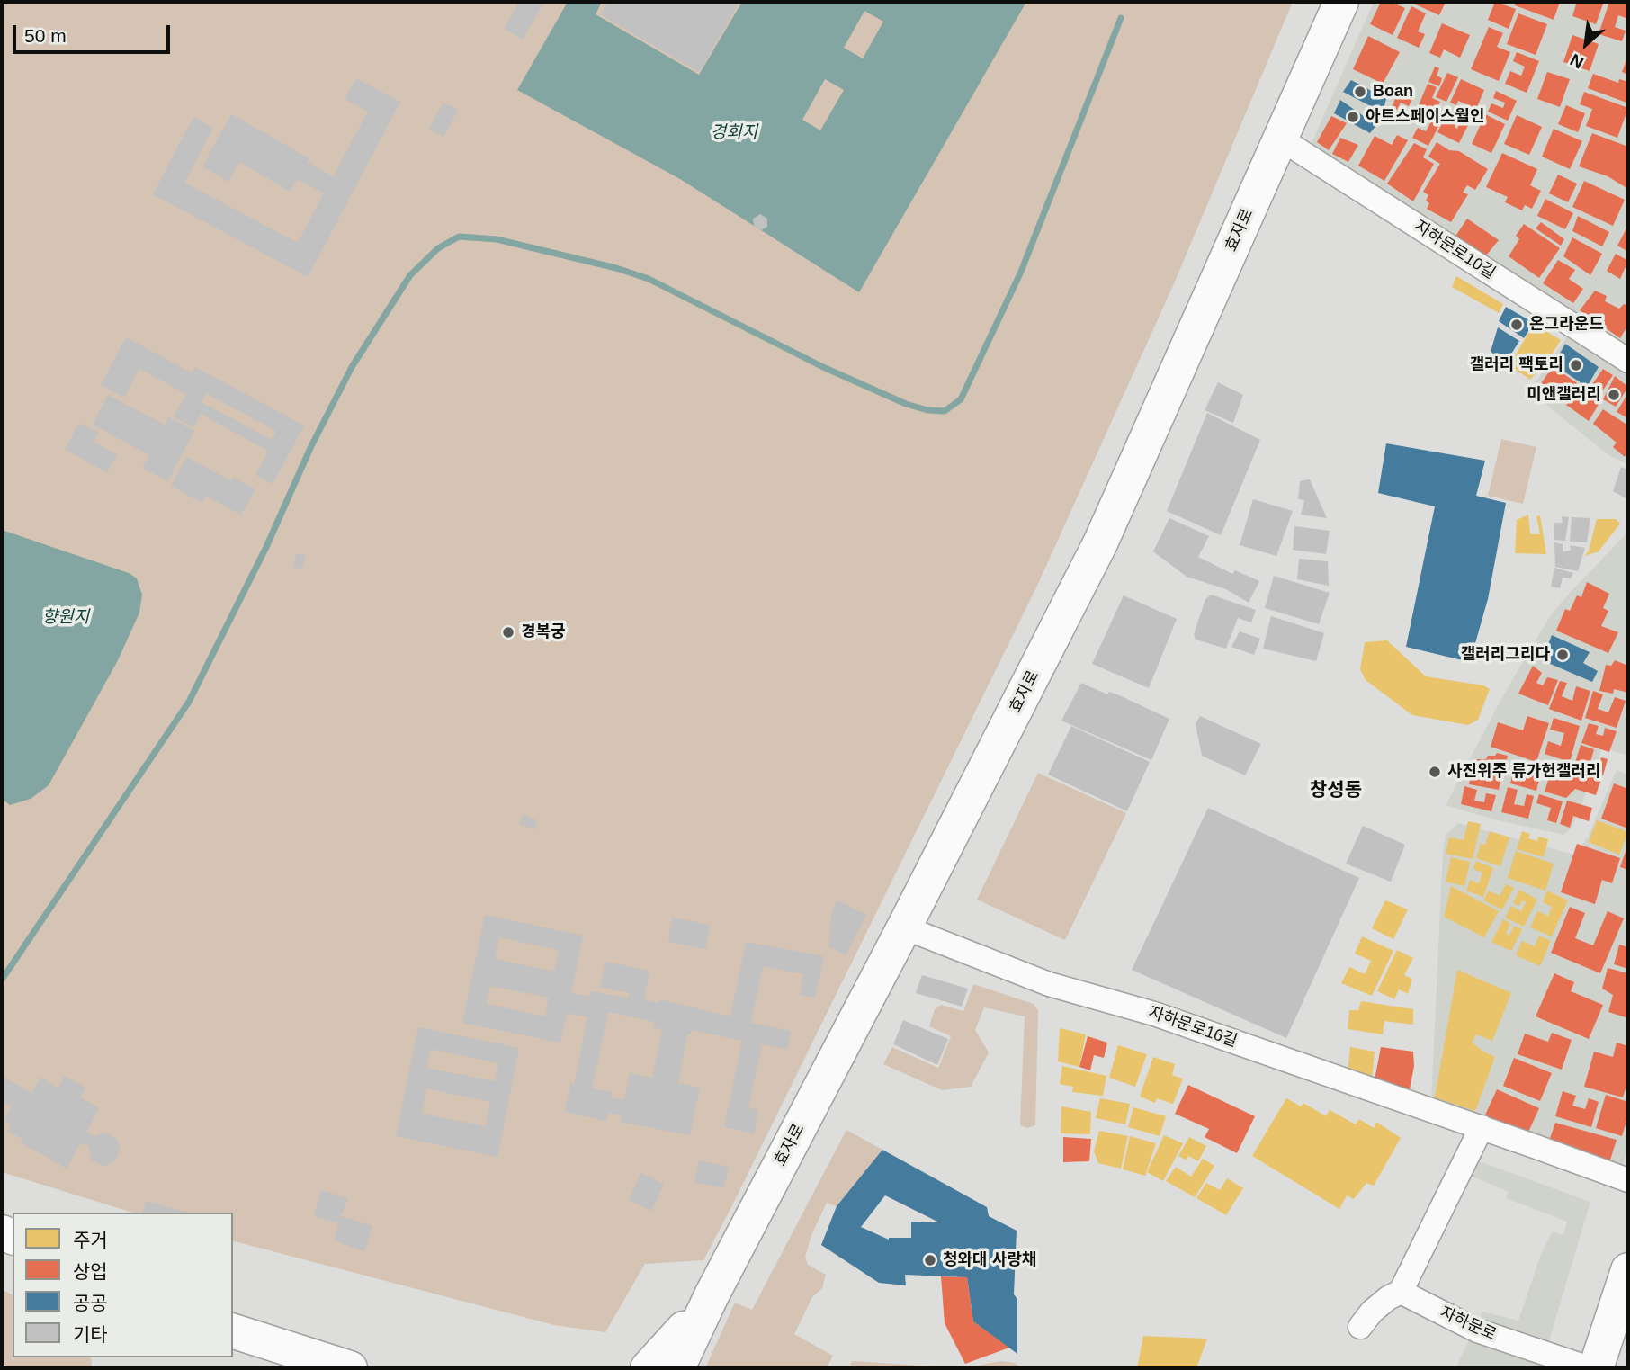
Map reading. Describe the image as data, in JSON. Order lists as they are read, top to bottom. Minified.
{"streets":{"street":["효자로","자하문로10길","자하문로16길","자하문로"]},"crossings":[["효자로","자하문로10길"],["효자로","자하문로16길"]],"districts":["창성동"],"water":["경회지","향원지"],"places":["Boan","아트스페이스월인","온그라운드","갤러리 팩토리","미앤갤러리","경복궁","갤러리그리다","사진위주 류가헌갤러리","청와대 사랑채"],"legend":["주거","상업","공공","기타"],"scale_bar":"50 m","north":"bottom left"}
